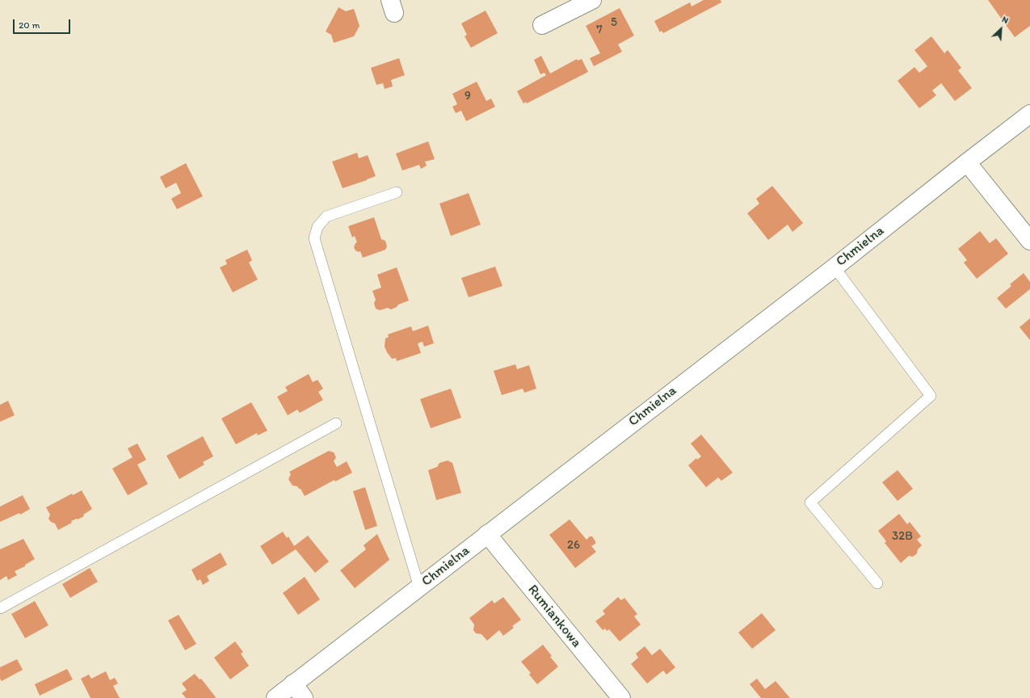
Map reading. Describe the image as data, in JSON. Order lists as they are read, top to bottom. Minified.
{"streets":{"street":["Chmielna","Rumiankowa"]},"crossings":[["Chmielna","Rumiankowa"]],"house_numbers":["5","7","9","32B","26"],"scale_bar":"20 m","north":"top right"}
